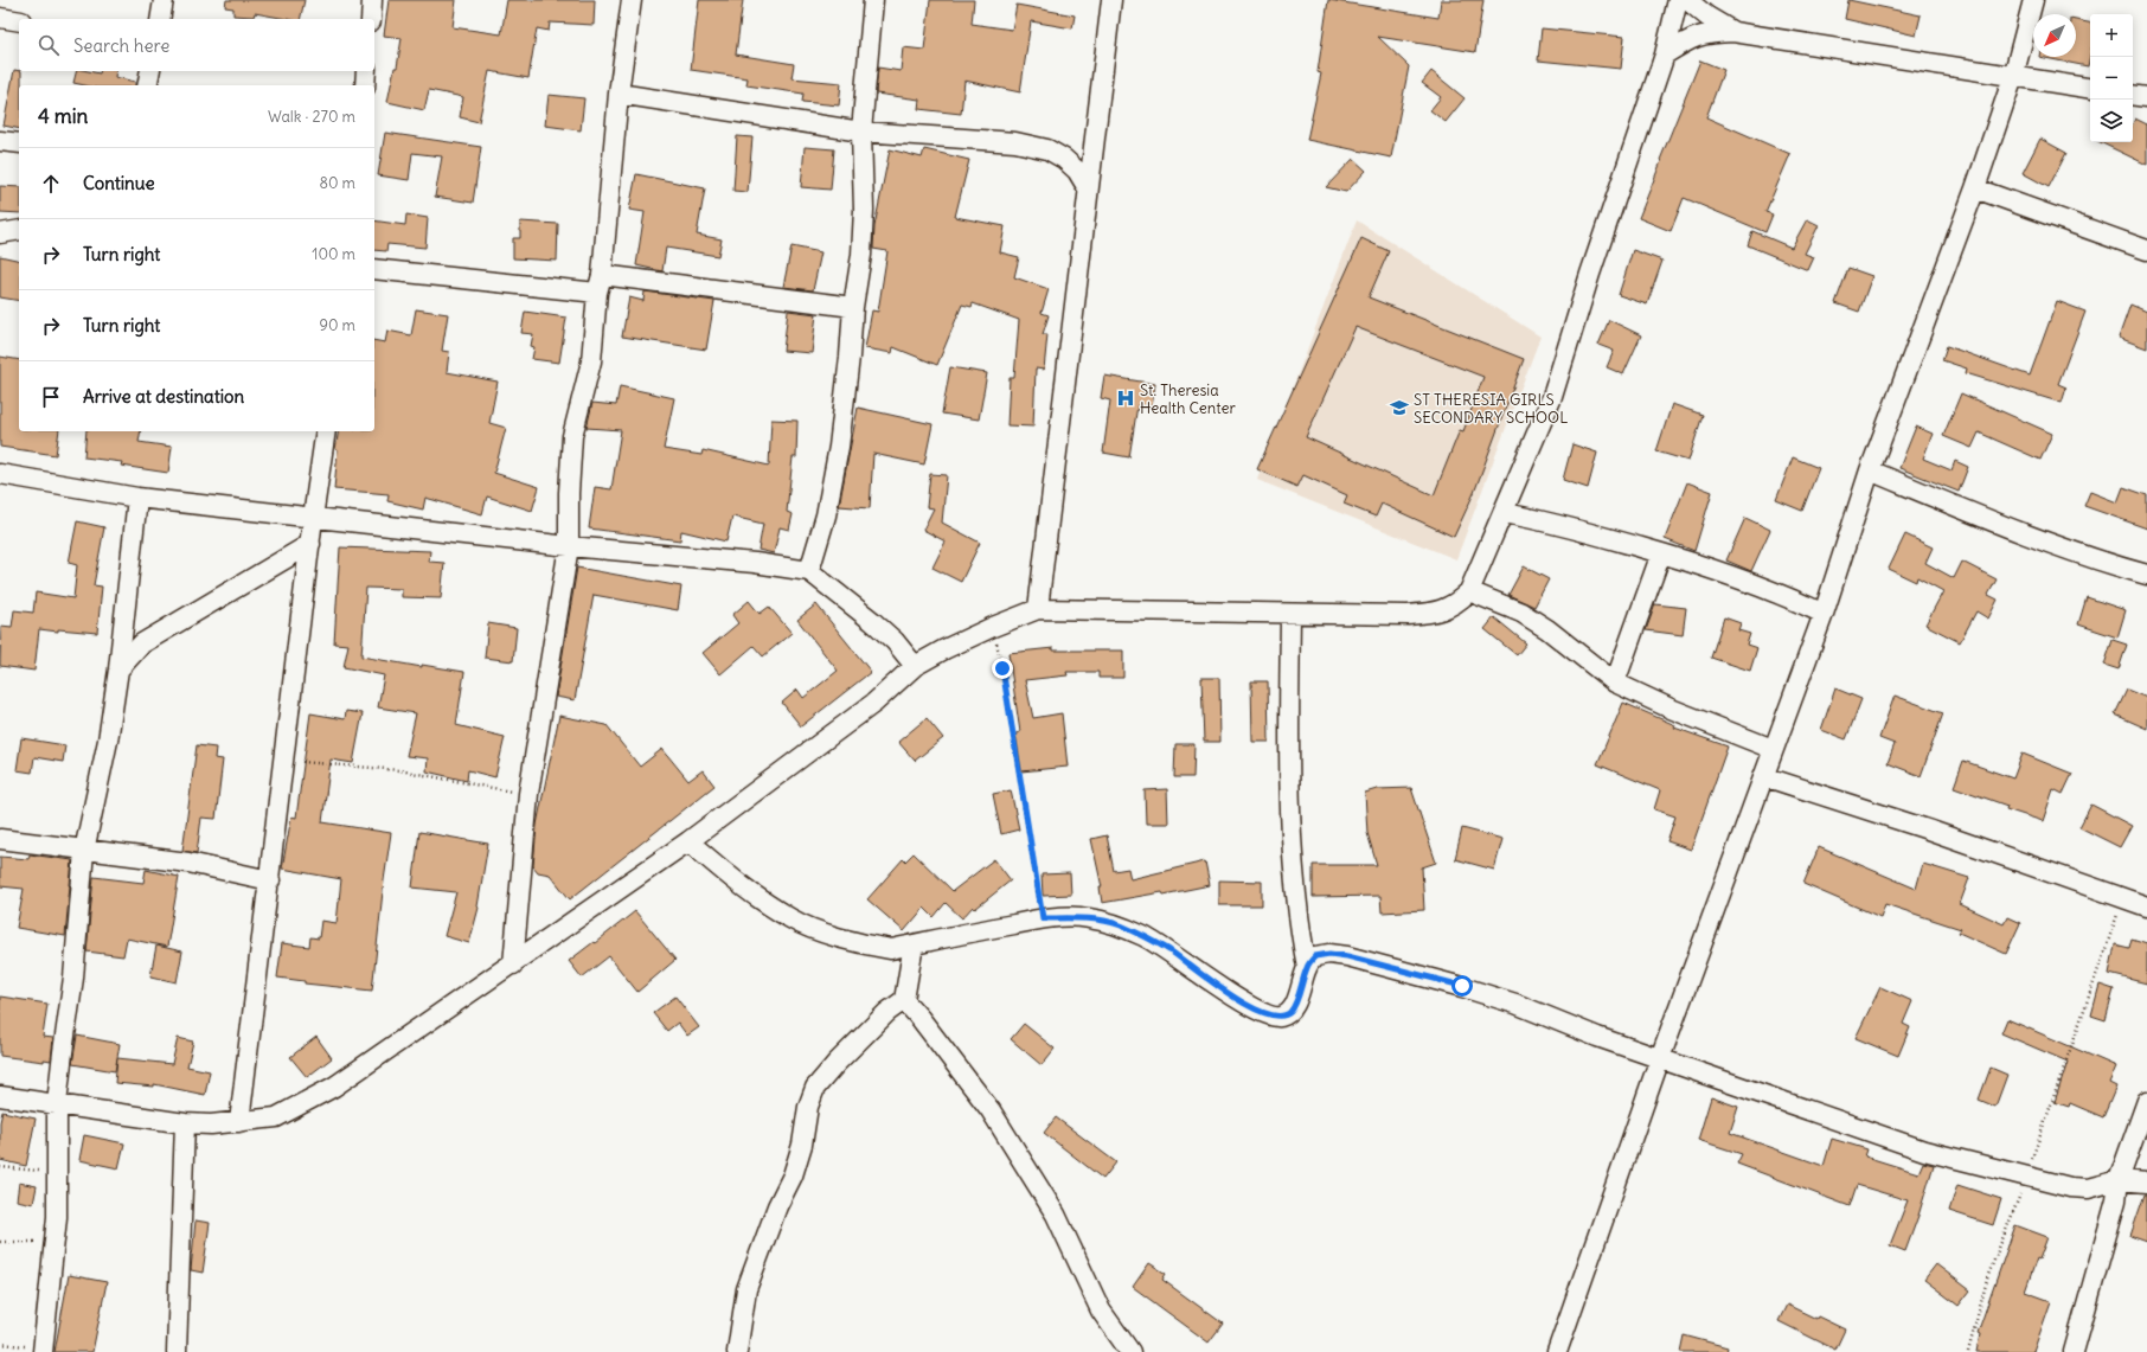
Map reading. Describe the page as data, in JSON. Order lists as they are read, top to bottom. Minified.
{"places":{"hospital":["St. Theresia Health Center"],"school or university":["ST THERESIA GIRLS SECONDARY SCHOOL"]},"north":"bottom left","page":{"map_buttons":["+","−"],"search":"Search here","heading":["4 min","Walk · 270 m"],"list":[["Continue","80 m"],["Turn right","100 m"],["Turn right","90 m"],"Arrive at destination"]}}
